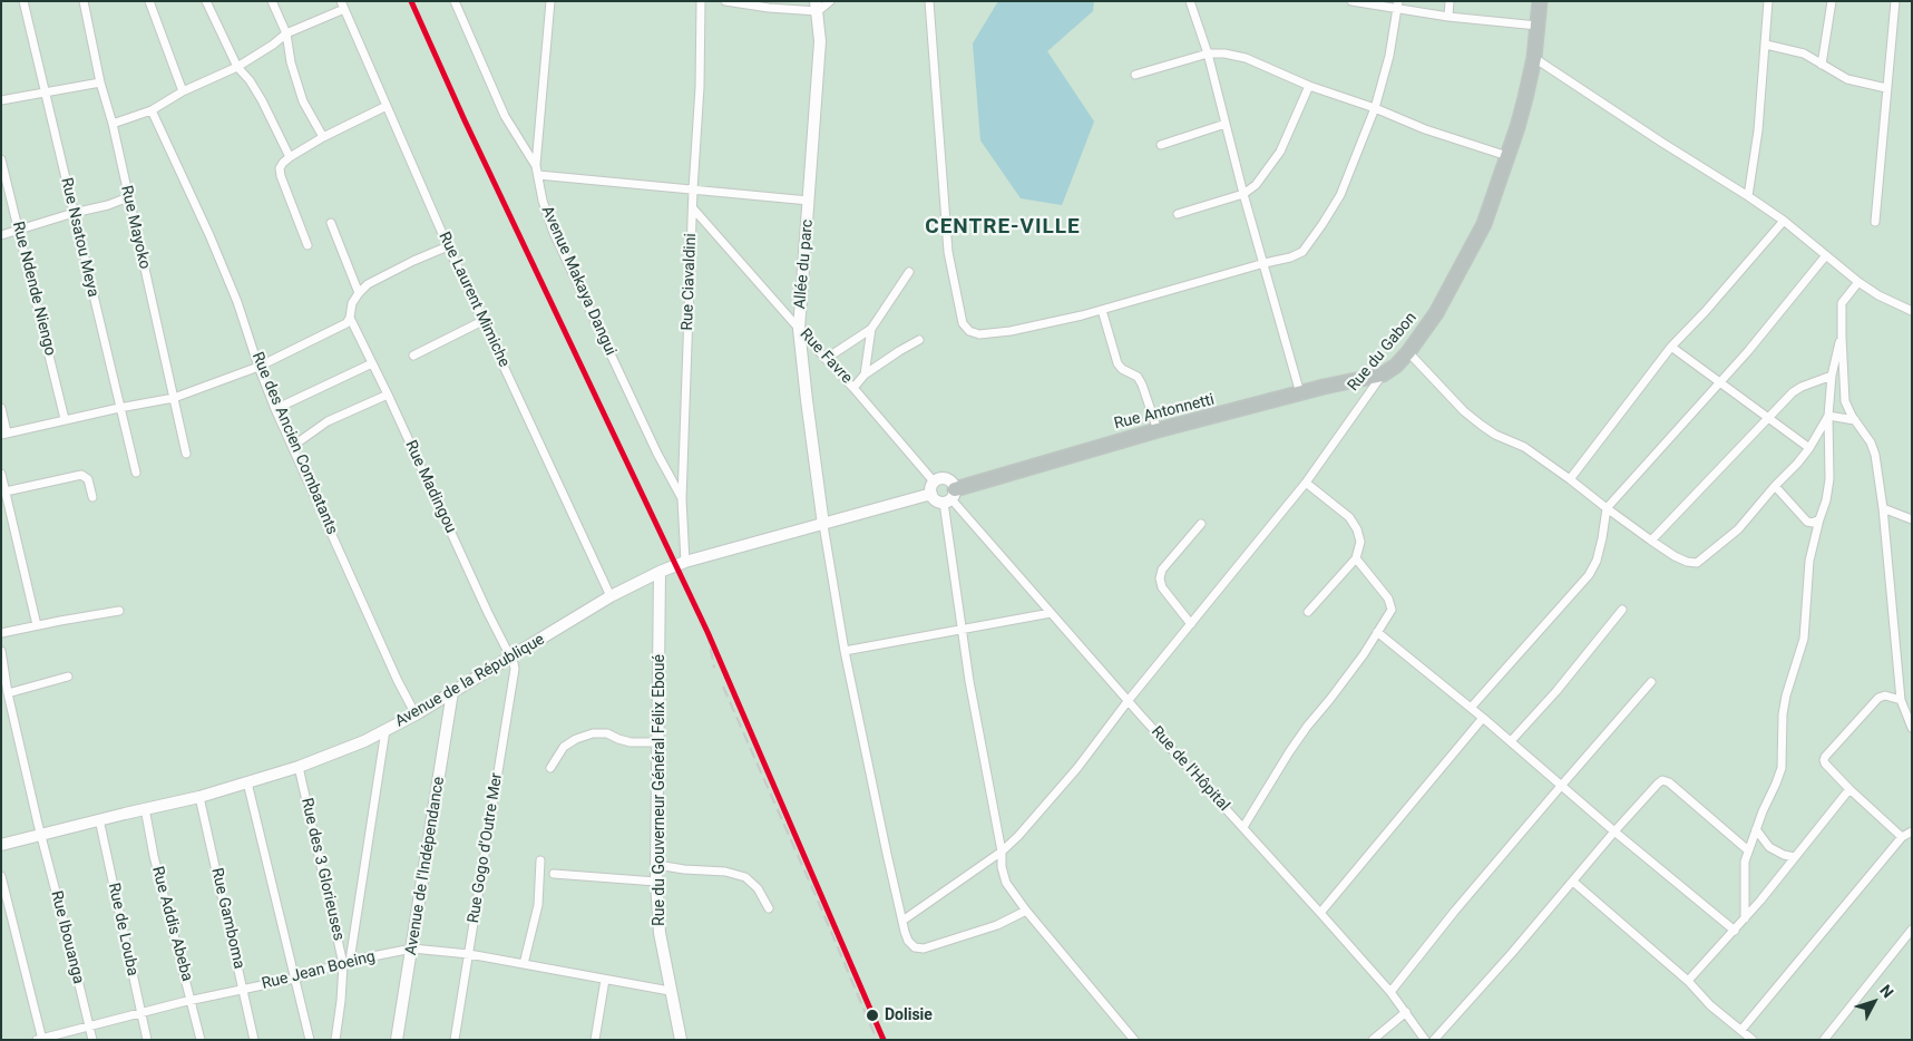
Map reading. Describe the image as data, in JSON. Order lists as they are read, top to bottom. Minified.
{"streets":{"highway":["Rue du Gabon","Rue Antonnetti"],"street":["Rue Mayoko","Rue Nsatou Meya","Allée du parc","Avenue Makaya Dangui","Rue Ciavaldini","Rue Ndende Niengo","Rue Laurent Mimiche","Rue Favre","Rue des Ancien Combatants","Rue Madingou","Avenue de la République","Rue de l'Hôpital","Rue du Gouverneur Général Félix Eboué","Rue Gogo d'Outre Mer","Avenue de l'Indépendance","Rue des 3 Glorieuses","Rue Gamboma","Rue Addis Abeba","Rue de Louba","Rue Ibouanga","Rue Jean Boeing"]},"crossings":[["Allée du parc","Rue Favre"],["Allée du parc","Avenue de la République"],["Avenue Makaya Dangui","Rue Ciavaldini"],["Rue Ciavaldini","Rue Favre"],["Rue Ciavaldini","Avenue de la République"],["Rue Laurent Mimiche","Avenue de la République"],["Rue du Gabon","Rue Antonnetti"],["Rue du Gabon","Rue de l'Hôpital"],["Rue Favre","Rue Antonnetti"],["Rue Favre","Avenue de la République"],["Rue Favre","Rue de l'Hôpital"],["Rue Antonnetti","Avenue de la République"],["Rue Antonnetti","Rue de l'Hôpital"],["Rue des Ancien Combatants","Avenue de la République"],["Rue Madingou","Avenue de la République"],["Rue Madingou","Rue Gogo d'Outre Mer"],["Avenue de la République","Rue de l'Hôpital"],["Avenue de la République","Rue du Gouverneur Général Félix Eboué"],["Avenue de la République","Rue Gogo d'Outre Mer"],["Avenue de la République","Avenue de l'Indépendance"],["Avenue de la République","Rue des 3 Glorieuses"],["Avenue de la République","Rue Gamboma"],["Avenue de la République","Rue Addis Abeba"],["Avenue de la République","Rue de Louba"],["Avenue de la République","Rue Ibouanga"],["Rue du Gouverneur Général Félix Eboué","Rue Jean Boeing"],["Rue Gogo d'Outre Mer","Rue Jean Boeing"],["Avenue de l'Indépendance","Rue Jean Boeing"],["Rue des 3 Glorieuses","Rue Jean Boeing"],["Rue Gamboma","Rue Jean Boeing"],["Rue Addis Abeba","Rue Jean Boeing"],["Rue de Louba","Rue Jean Boeing"],["Rue Ibouanga","Rue Jean Boeing"]],"districts":["CENTRE-VILLE"],"places":["Dolisie"],"north":"top right"}
